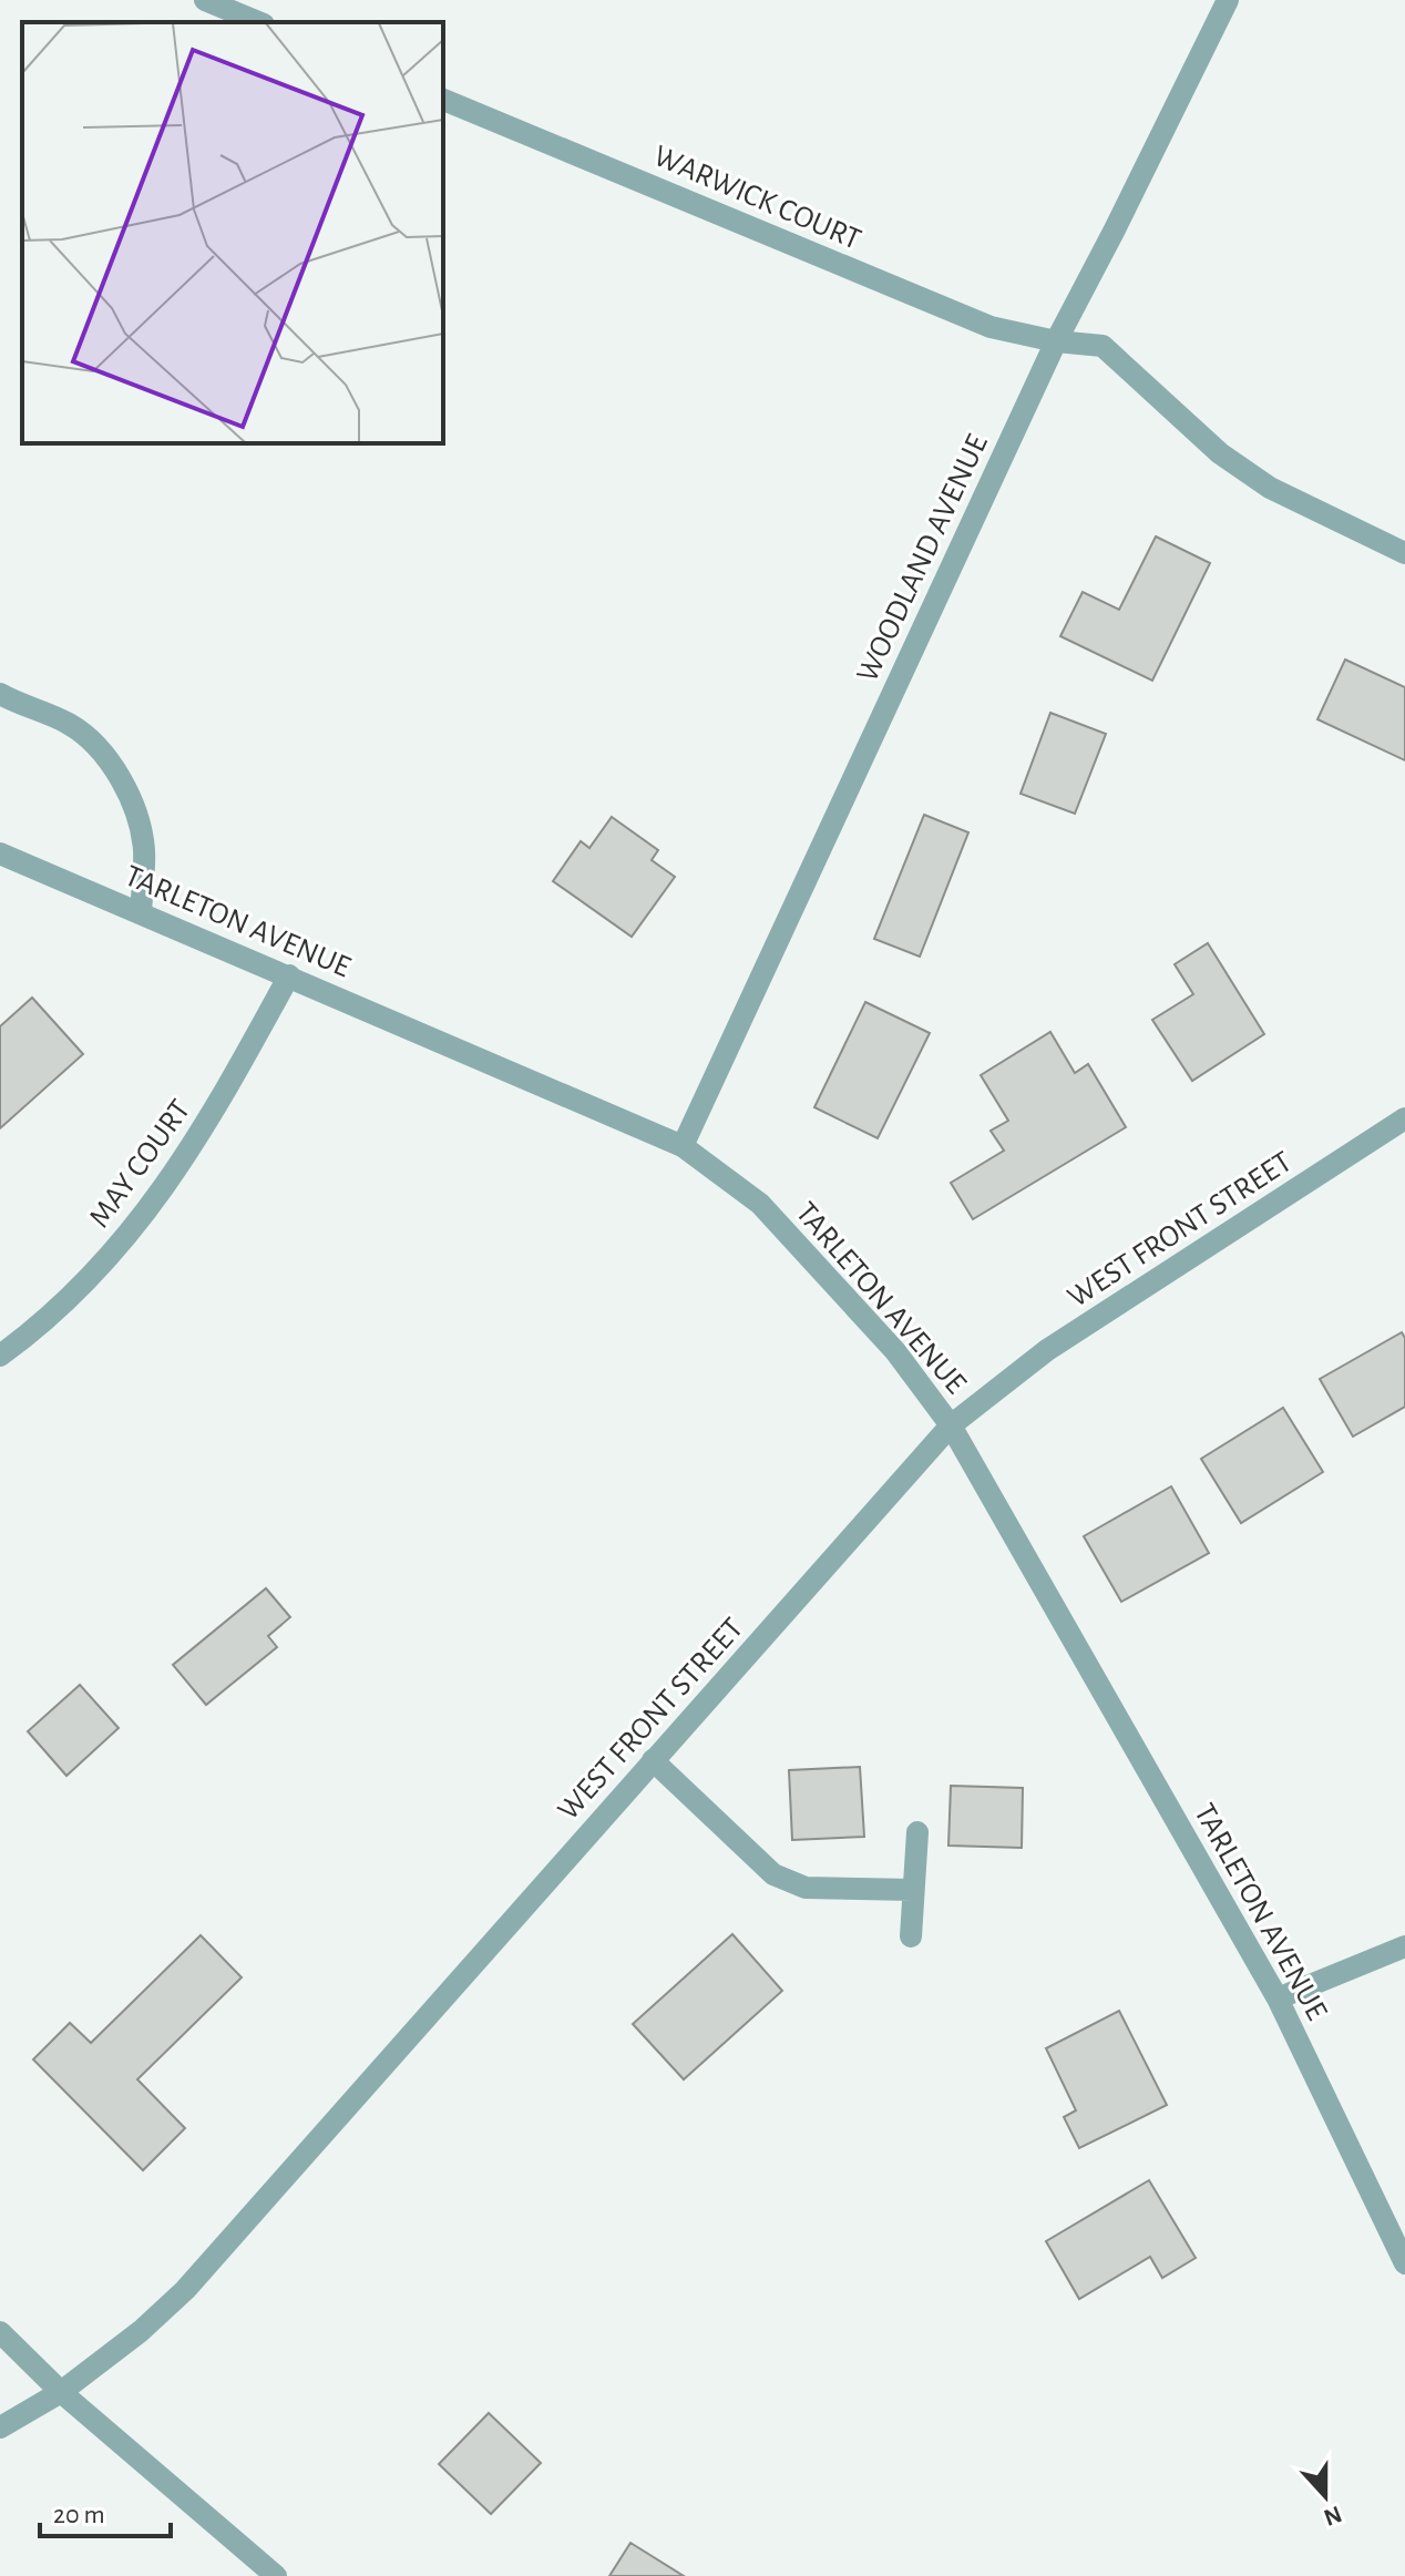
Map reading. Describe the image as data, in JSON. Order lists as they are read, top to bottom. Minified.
{"streets":{"street":["WARWICK COURT","WOODLAND AVENUE","TARLETON AVENUE","MAY COURT","WEST FRONT STREET"]},"crossings":[["WARWICK COURT","WOODLAND AVENUE"],["WOODLAND AVENUE","TARLETON AVENUE"],["TARLETON AVENUE","MAY COURT"],["TARLETON AVENUE","WEST FRONT STREET"]],"scale_bar":"20 m","north":"bottom"}
